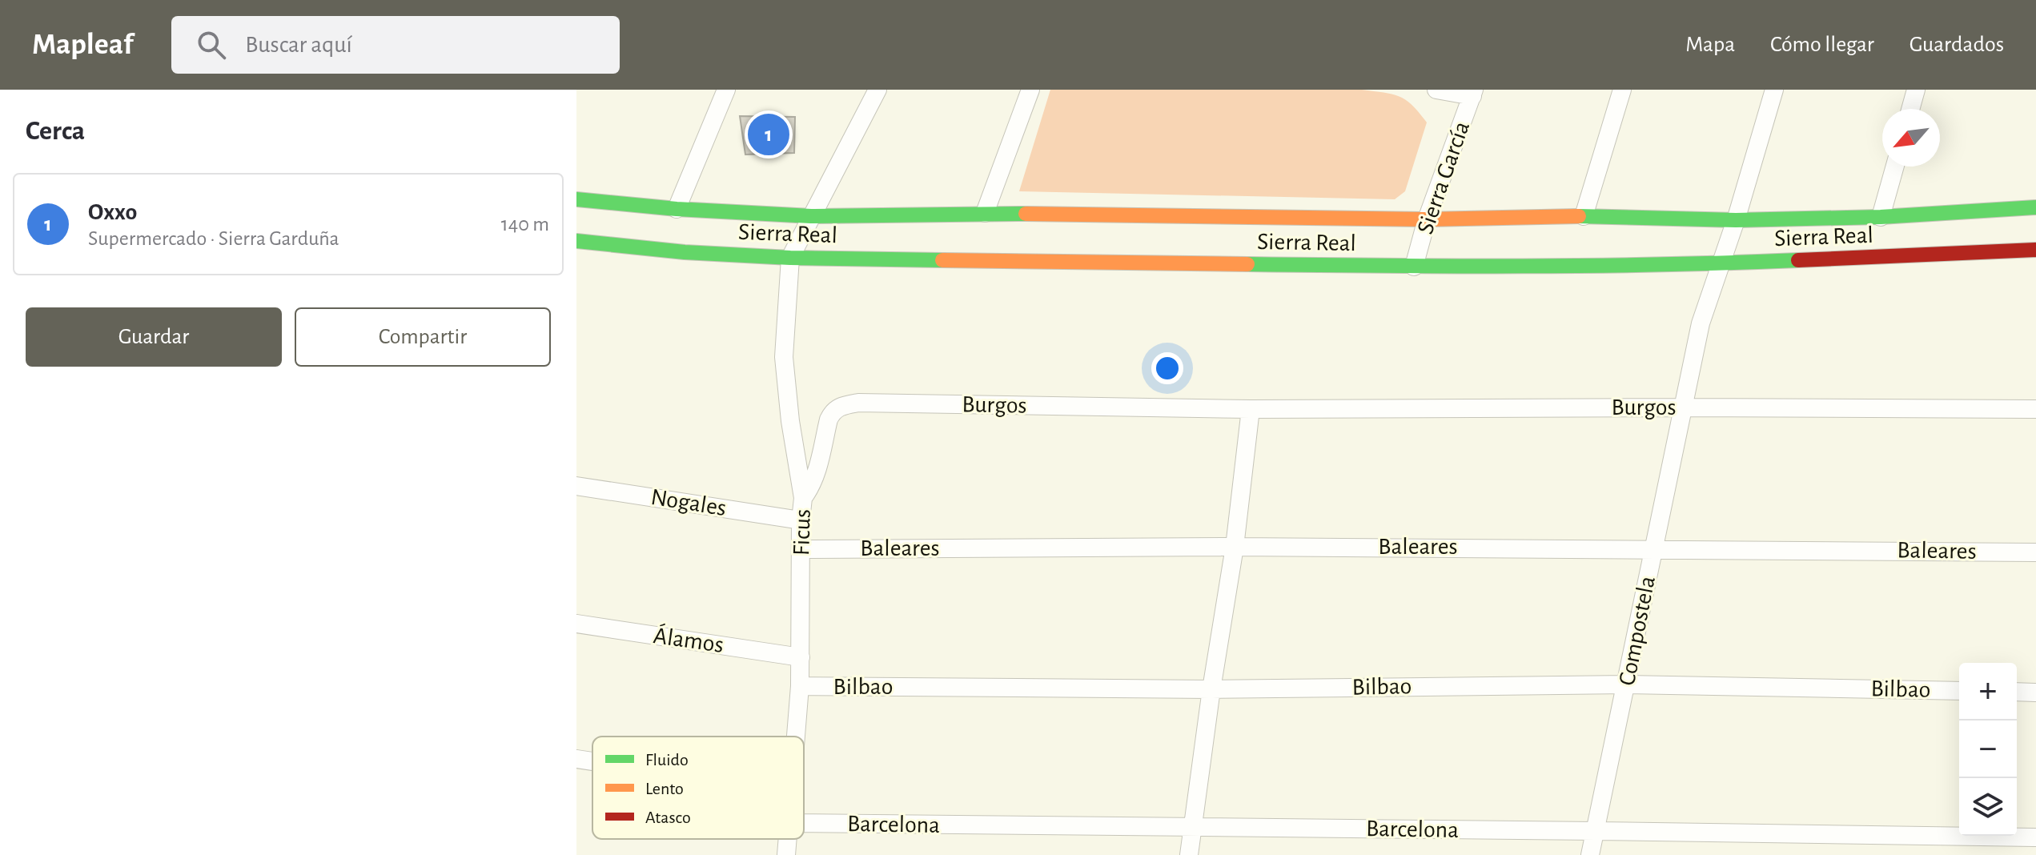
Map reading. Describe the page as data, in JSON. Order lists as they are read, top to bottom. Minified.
{"streets":{"street":["Sierra García","Sierra Real","Burgos","Nogales","Ficus","Baleares","Compostela","Álamos","Bilbao","Barcelona"]},"crossings":[["Sierra García","Sierra Real"],["Sierra Real","Ficus"],["Sierra Real","Compostela"],["Burgos","Ficus"],["Burgos","Compostela"],["Nogales","Ficus"],["Ficus","Baleares"],["Ficus","Álamos"],["Ficus","Bilbao"],["Baleares","Compostela"],["Compostela","Bilbao"],["Compostela","Barcelona"]],"legend":["Fluido","Lento","Atasco"],"north":"bottom left","page":{"header":"Mapleaf","search":"Buscar aquí","nav":["Mapa","Cómo llegar","Guardados"],"heading":"Cerca","pins":"1","list":[{"mark":"1","name":"Oxxo","note":"Supermercado · Sierra Garduña","value":"140 m"}],"buttons":["Guardar","Compartir"],"map_buttons":["+","−"]}}
